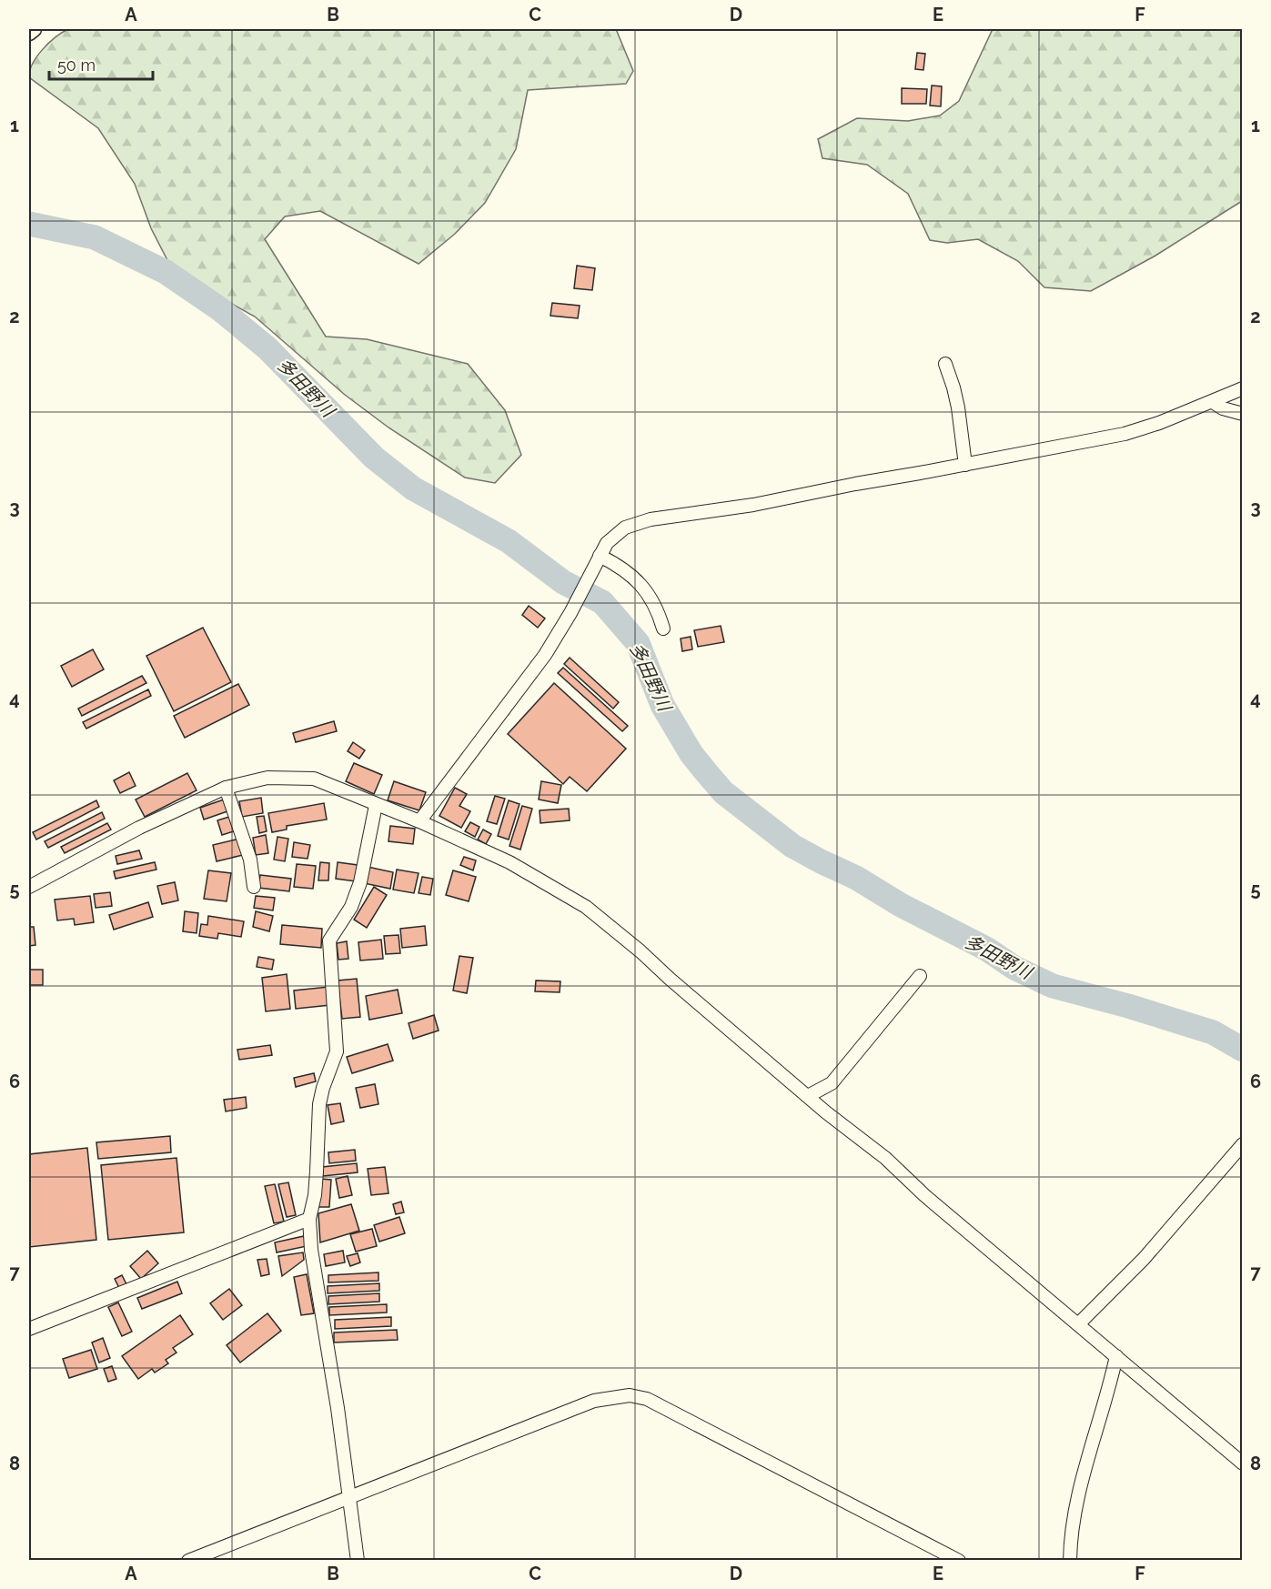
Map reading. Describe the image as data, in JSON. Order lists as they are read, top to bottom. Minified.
{"water":["多田野川"],"scale_bar":"50 m","grid":{"columns":["A","B","C","D","E","F"],"rows":["1","2","3","4","5","6","7","8"]}}
